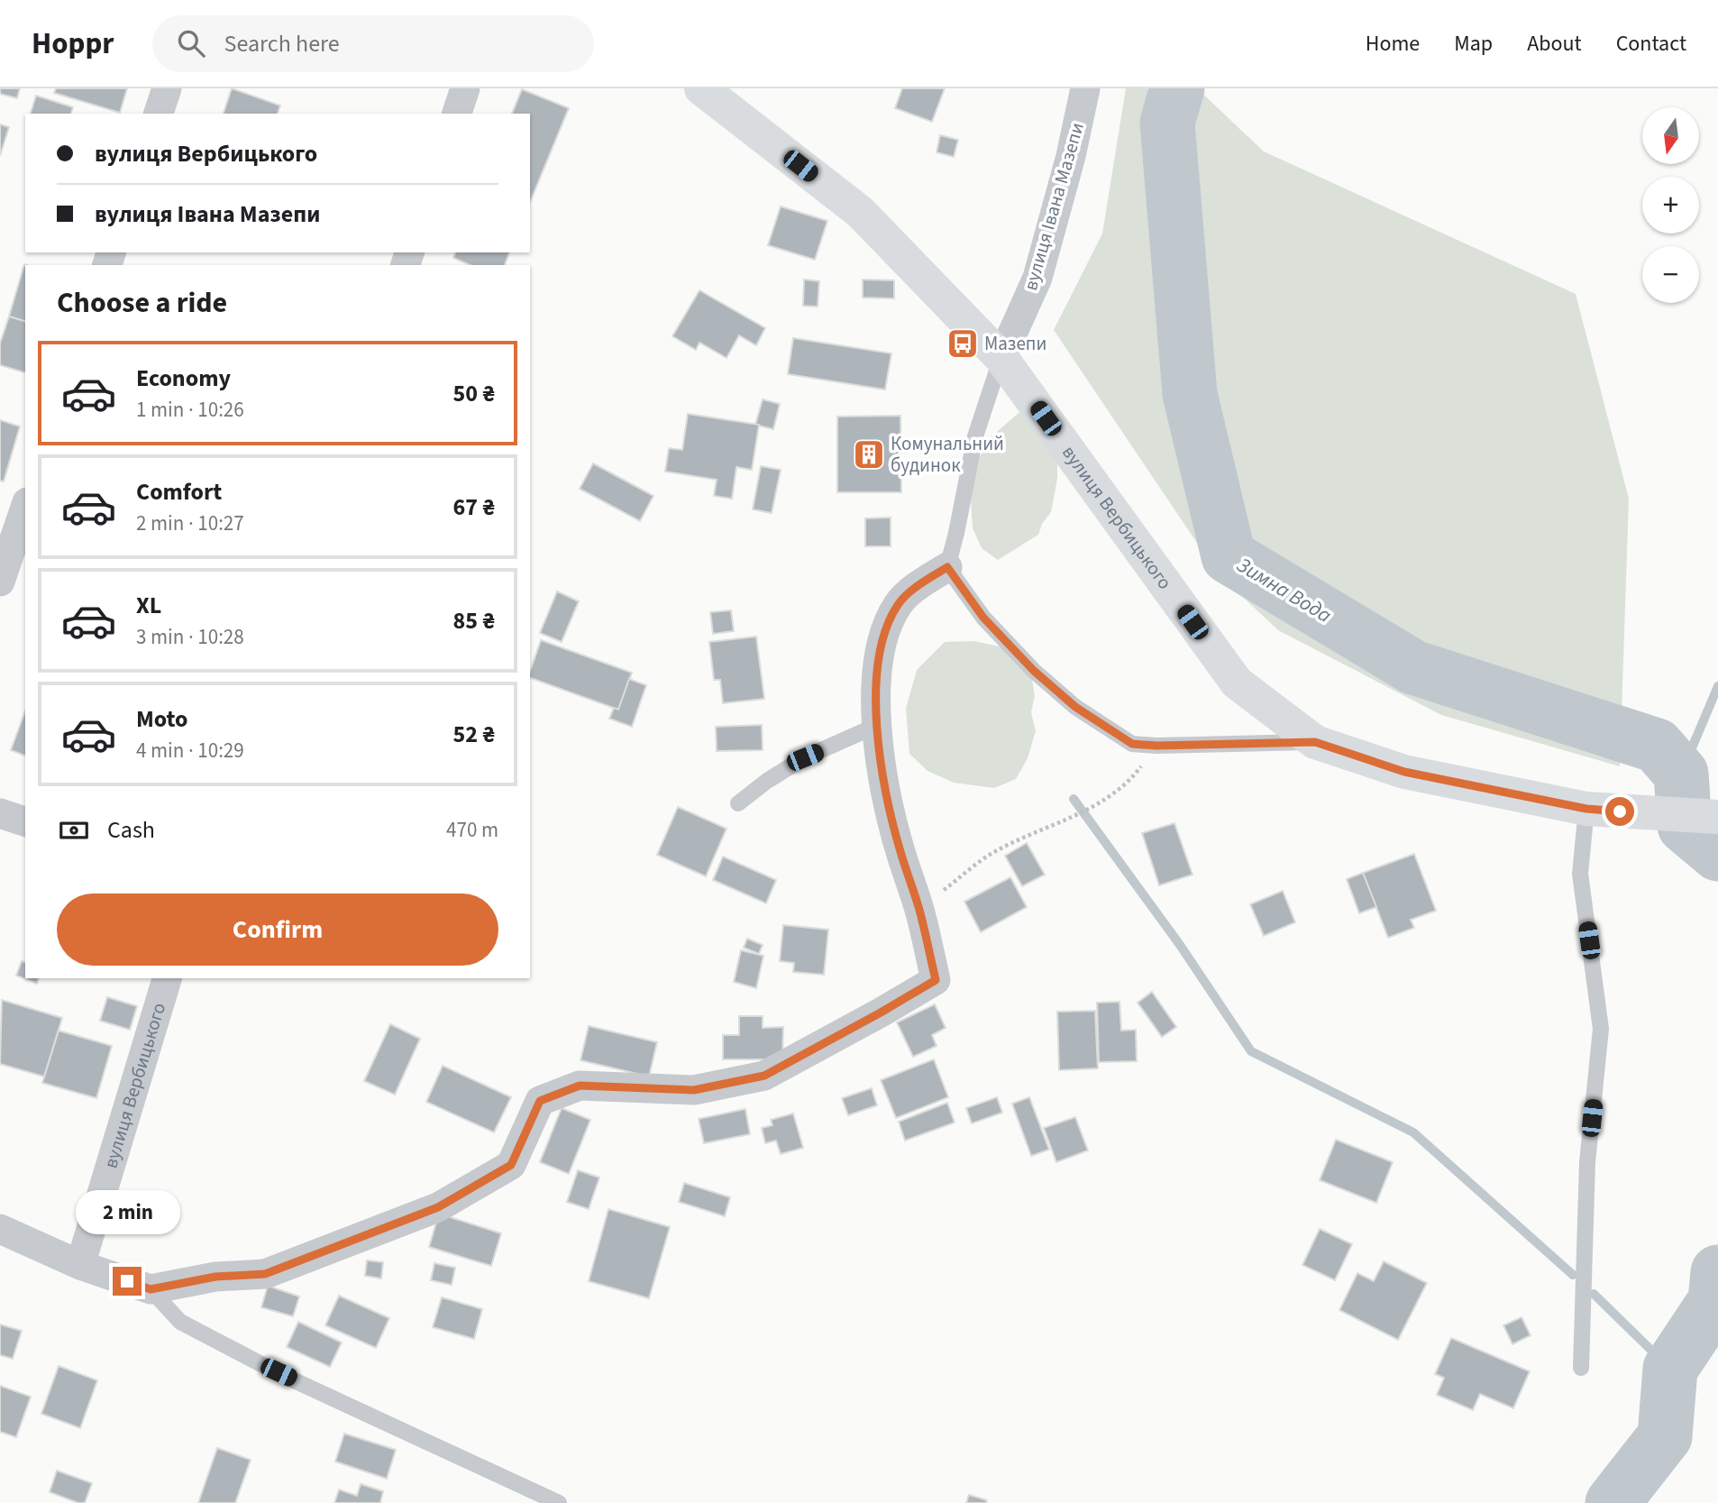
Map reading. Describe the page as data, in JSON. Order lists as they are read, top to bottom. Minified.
{"streets":{"street":["вулиця Івана Мазепи","вулиця Вербицького"]},"crossings":[["вулиця Івана Мазепи","вулиця Вербицького"]],"water":["Зимна Вода"],"places":{"bus stop":["Мазепи"],"building":["Комунальний будинок"]},"north":"bottom","page":{"header":"Hoppr","search":"Search here","nav":["Home","Map","About","Contact"],"map_buttons":["+","−"],"banner":["вулиця Вербицького","вулиця Івана Мазепи"],"heading":"Choose a ride","list":[{"name":"Economy","note":"1 min · 10:26","value":"50 ₴"},{"name":"Comfort","note":"2 min · 10:27","value":"67 ₴"},{"name":"XL","note":"3 min · 10:28","value":"85 ₴"},{"name":"Moto","note":"4 min · 10:29","value":"52 ₴"}],"pay":["Cash","470 m"],"buttons":"Confirm","bubble":"2 min"}}
